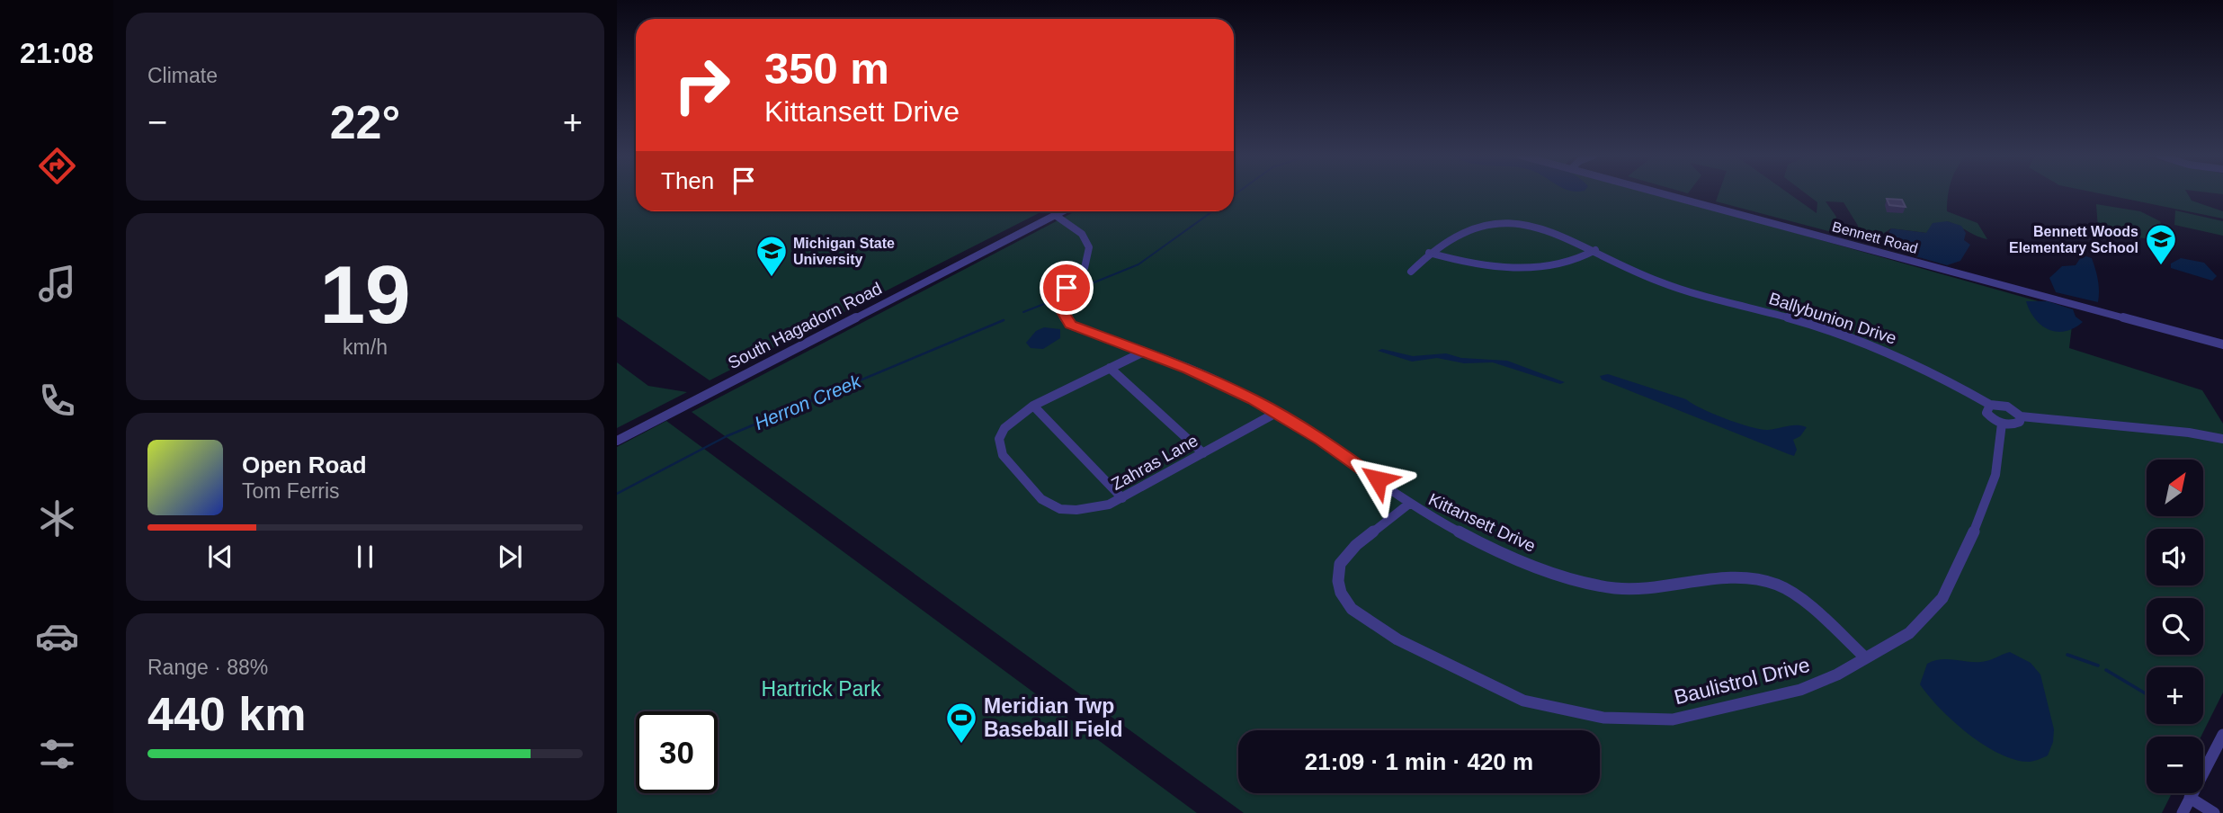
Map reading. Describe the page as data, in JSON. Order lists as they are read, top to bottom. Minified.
{"streets":{"street":["Bennett Road","Ballybunion Drive","South Hagadorn Road","Zahras Lane","Kittansett Drive","Baulistrol Drive"]},"crossings":[["South Hagadorn Road","Kittansett Drive"],["Zahras Lane","Kittansett Drive"],["Kittansett Drive","Baulistrol Drive"]],"water":["Herron Creek"],"parks":["Hartrick Park"],"places":{"school or university":["Bennett Woods Elementary School","Michigan State University"],"sports":["Meridian Twp Baseball Field"]},"north":"top right","page":{"tabs":"21:08","tile":["Climate",["19","km/h"],["Range · 88%","440 km"]],"turn":["350 m","Kittansett Drive"],"heat":["−","22°","+"],"then":"Then","song":["Open Road","Tom Ferris"],"map_buttons":["+","−"],"limit":"30","trip":"21:09 · 1 min · 420 m"}}
